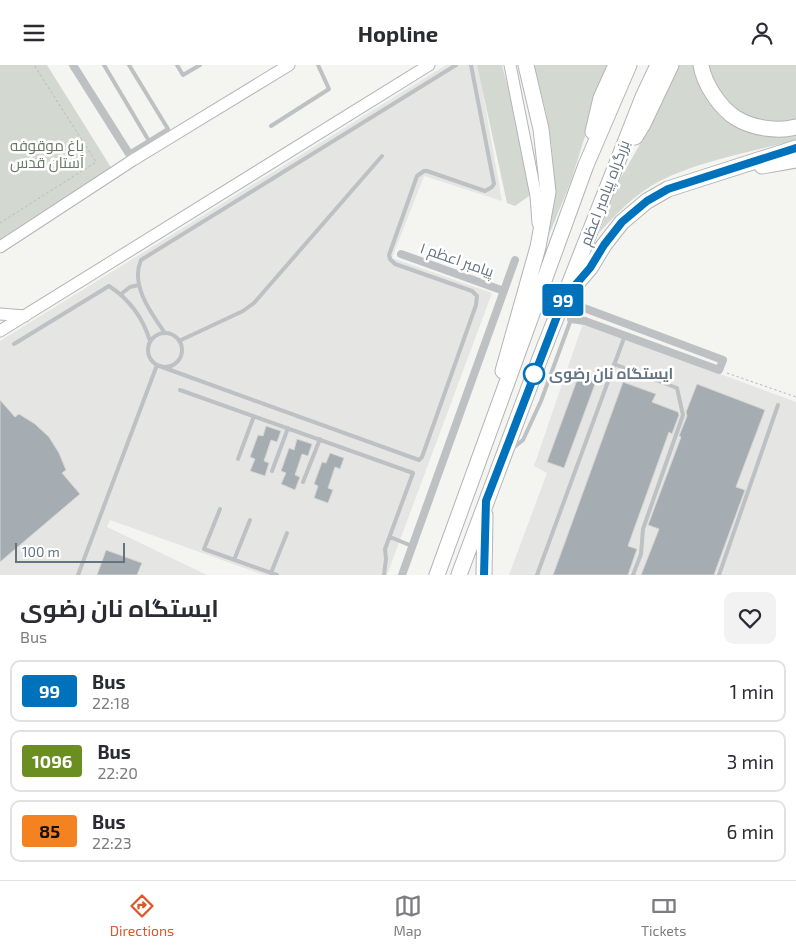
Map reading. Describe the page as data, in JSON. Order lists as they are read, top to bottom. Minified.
{"streets":{"highway":["بزرگراه پیامبر اعظم"],"street":["پیامبر اعظم ۱"]},"parks":["باغ موقوفه آستان قدس"],"places":["ایستگاه نان رضوی"],"lines":["bus line 99"],"scale_bar":"100 m","page":{"header":"Hopline","on_map":"99","scale":"100 m","heading":["ایستگاه نان رضوی","Bus"],"list":[{"mark":"99","name":"Bus","note":"22:18","value":"1 min"},{"mark":"1096","name":"Bus","note":"22:20","value":"3 min"},{"mark":"85","name":"Bus","note":"22:23","value":"6 min"}],"tabs":["Directions","Map","Tickets"]}}
